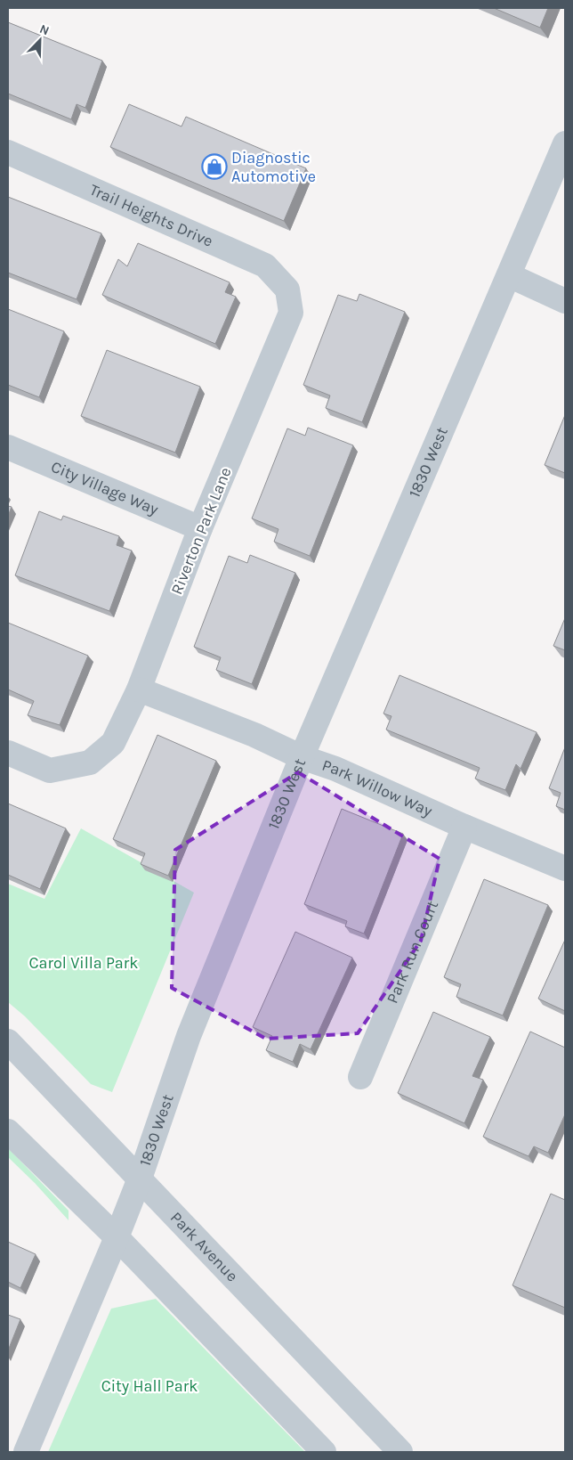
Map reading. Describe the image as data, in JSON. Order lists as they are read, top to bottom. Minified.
{"streets":{"street":["Trail Heights Drive","1830 West","City Village Way","Riverton Park Lane","Park Willow Way","Park Run Court","Park Avenue"]},"crossings":[["Trail Heights Drive","Riverton Park Lane"],["1830 West","Park Willow Way"],["1830 West","Park Avenue"],["City Village Way","Riverton Park Lane"],["Riverton Park Lane","Park Willow Way"],["Park Willow Way","Park Run Court"]],"parks":["Carol Villa Park","City Hall Park"],"places":{"shop":["Diagnostic Automotive"]},"north":"top right"}
